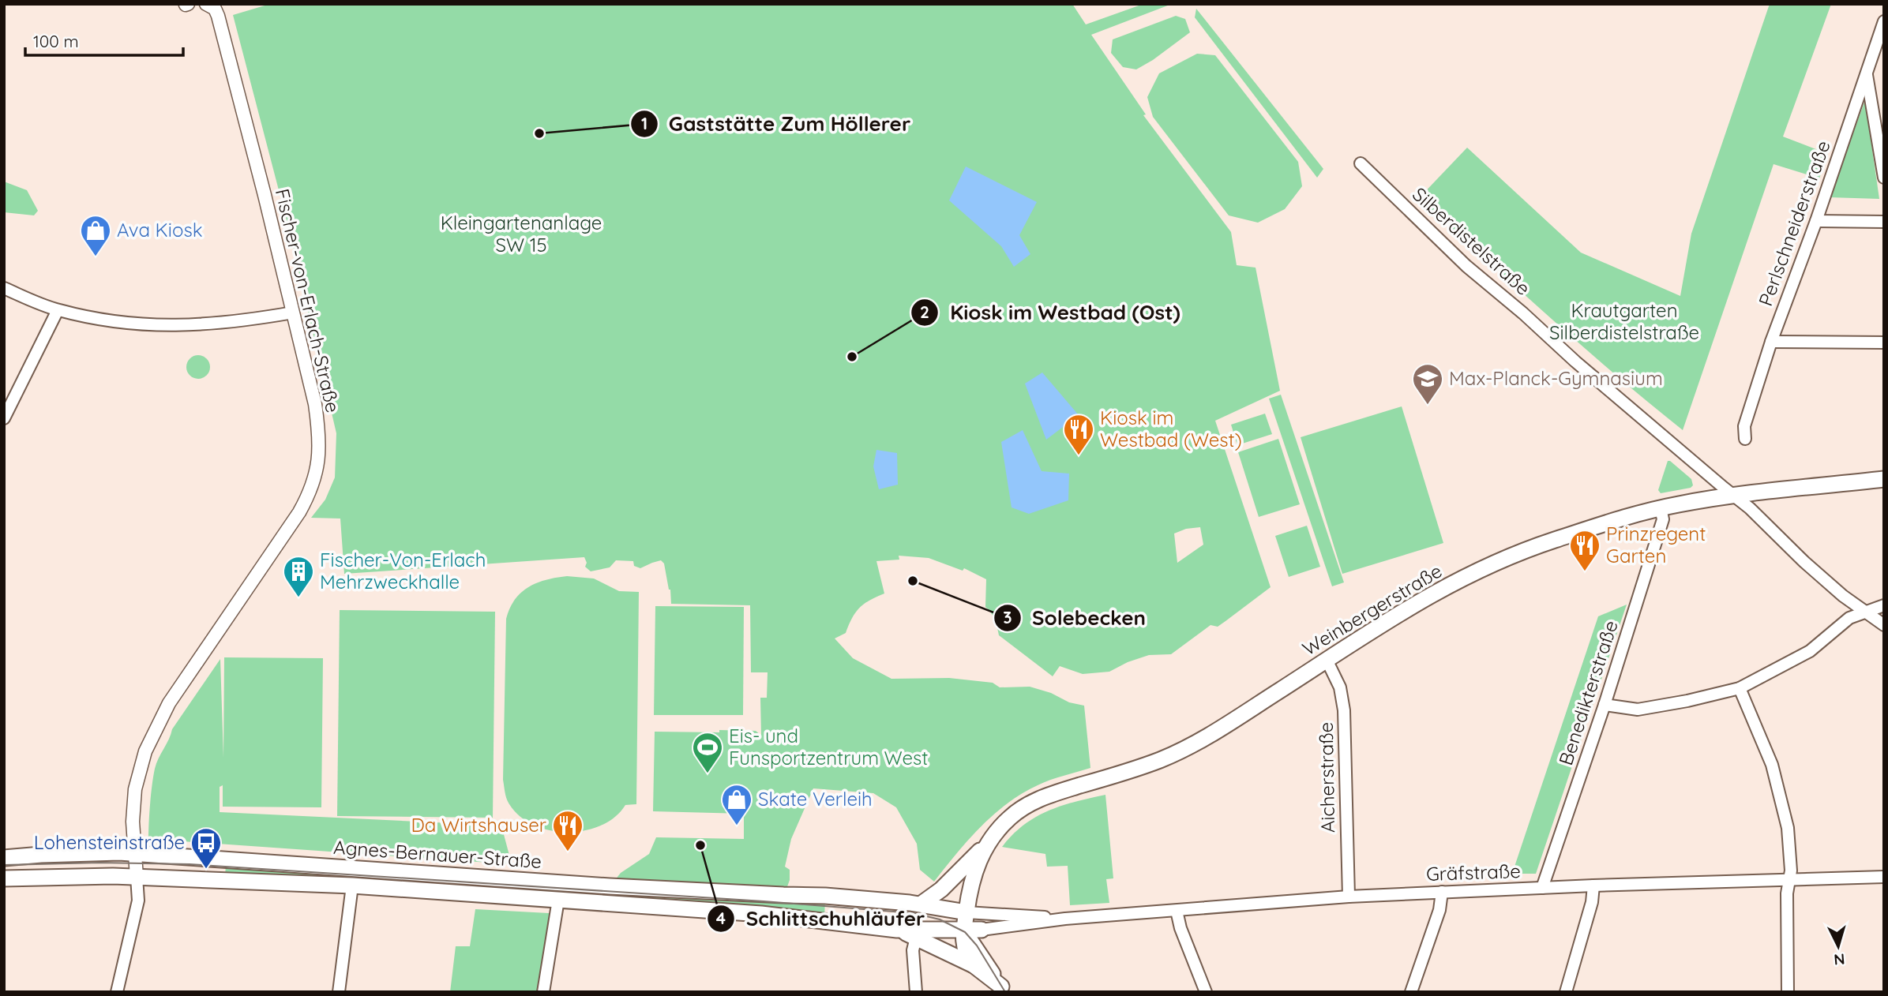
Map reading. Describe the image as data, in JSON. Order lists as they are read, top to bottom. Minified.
{"streets":{"main road":["Weinbergerstraße","Agnes-Bernauer-Straße"],"street":["Perlschneiderstraße","Silberdistelstraße","Fischer-von-Erlach-Straße","Benedikterstraße","Aicherstraße","Gräfstraße"]},"crossings":[["Silberdistelstraße","Weinbergerstraße"],["Fischer-von-Erlach-Straße","Agnes-Bernauer-Straße"],["Weinbergerstraße","Benedikterstraße"],["Weinbergerstraße","Aicherstraße"],["Weinbergerstraße","Agnes-Bernauer-Straße"],["Weinbergerstraße","Gräfstraße"],["Benedikterstraße","Gräfstraße"],["Aicherstraße","Gräfstraße"],["Agnes-Bernauer-Straße","Gräfstraße"]],"parks":["Kleingartenanlage SW 15","Krautgarten Silberdistelstraße"],"places":{"other":["Gaststätte Zum Höllerer","Kiosk im Westbad (Ost)","Solebecken","Schlittschuhläufer"],"shop":["Ava Kiosk","Skate Verleih"],"school or university":["Max-Planck-Gymnasium"],"restaurant":["Kiosk im Westbad (West)","Prinzregent Garten","Da Wirtshauser"],"building":["Fischer-Von-Erlach Mehrzweckhalle"],"sports":["Eis- und Funsportzentrum West"],"bus stop":["Lohensteinstraße"]},"scale_bar":"100 m","north":"bottom"}
